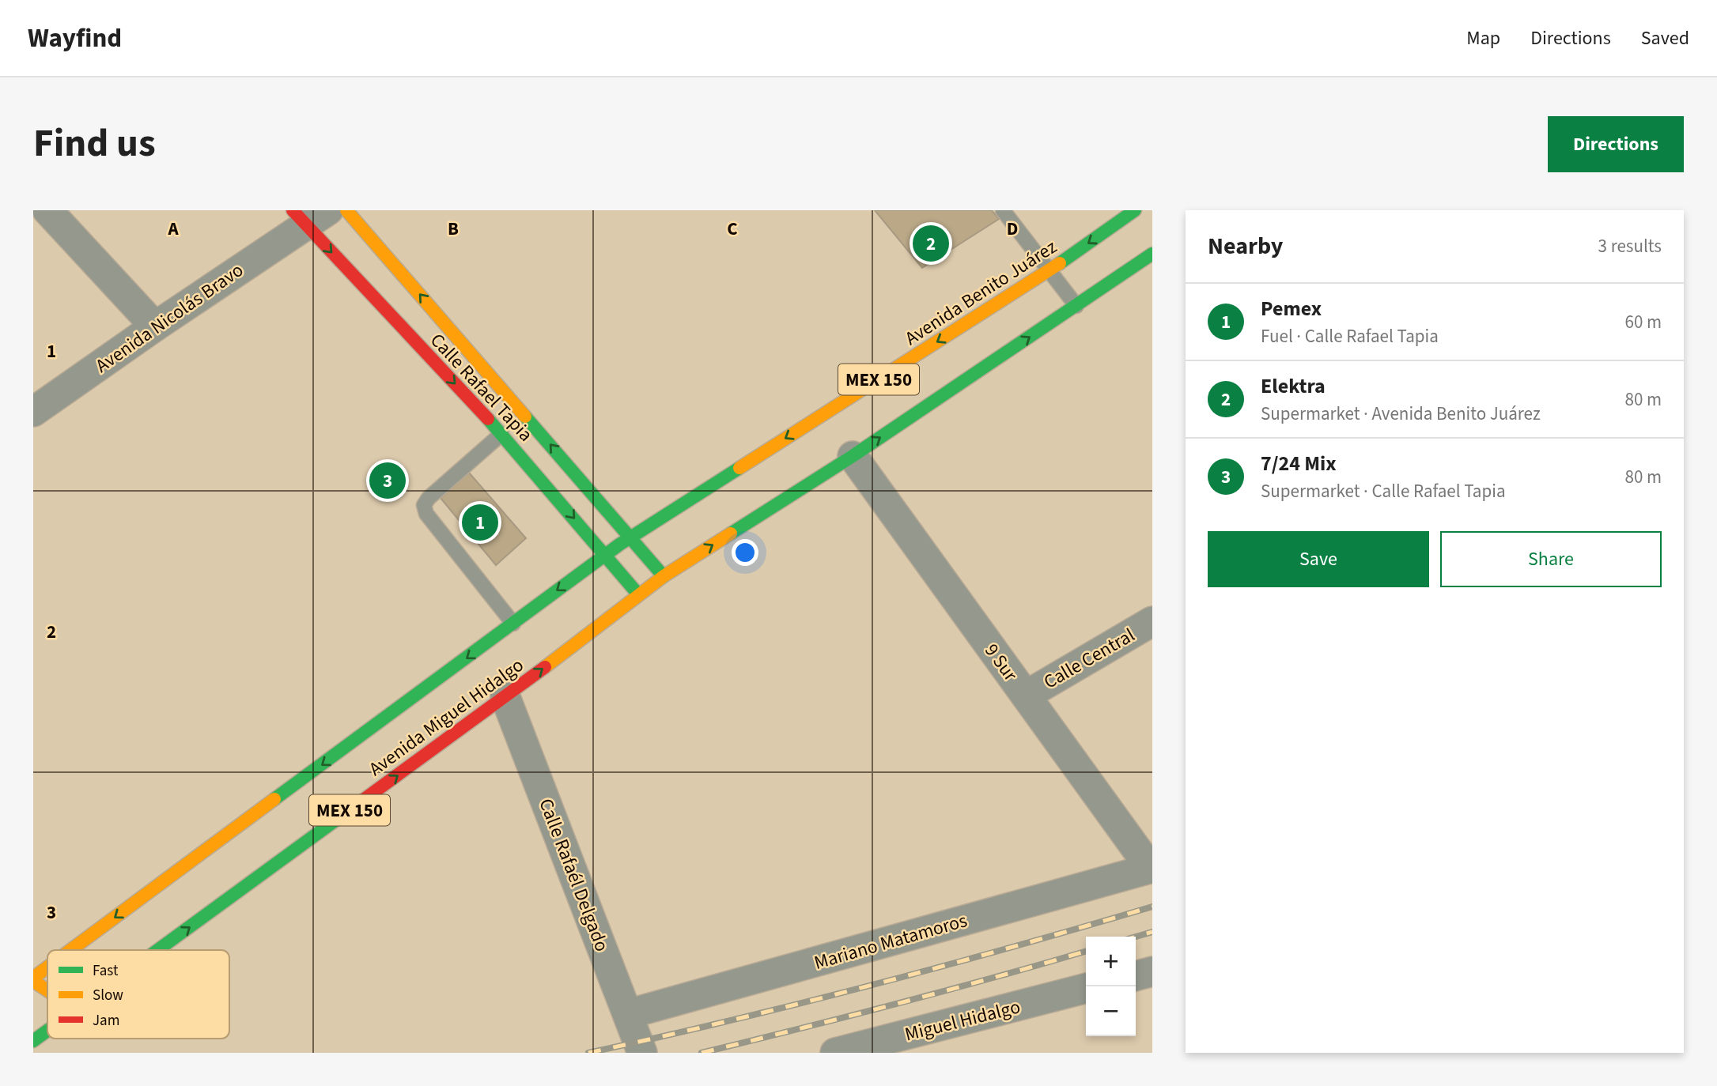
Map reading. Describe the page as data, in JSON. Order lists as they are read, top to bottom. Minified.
{"streets":{"main road":["Avenida Benito Juárez","MEX 150","Calle Rafael Tapia","Avenida Miguel Hidalgo"],"street":["Avenida Nicolás Bravo","Calle Central","9 Sur","Calle Rafaél Delgado","Mariano Matamoros","Miguel Hidalgo"]},"crossings":[["Avenida Benito Juárez","Calle Rafael Tapia"],["Avenida Benito Juárez","Avenida Miguel Hidalgo"],["Avenida Nicolás Bravo","Calle Rafael Tapia"],["MEX 150","Calle Rafael Tapia"],["MEX 150","9 Sur"],["MEX 150","Avenida Miguel Hidalgo"],["Calle Rafael Tapia","Avenida Miguel Hidalgo"],["Calle Central","9 Sur"],["9 Sur","Mariano Matamoros"],["Avenida Miguel Hidalgo","Calle Rafaél Delgado"],["Calle Rafaél Delgado","Mariano Matamoros"]],"legend":["Fast","Slow","Jam"],"page":{"header":"Wayfind","nav":["Map","Directions","Saved"],"title":"Find us","buttons":["Directions",["Save","Share"]],"heading":["Nearby","3 results"],"pins":["2","3","1"],"list":[{"mark":"1","name":"Pemex","note":"Fuel · Calle Rafael Tapia","value":"60 m"},{"mark":"2","name":"Elektra","note":"Supermarket · Avenida Benito Juárez","value":"80 m"},{"mark":"3","name":"7/24 Mix","note":"Supermarket · Calle Rafael Tapia","value":"80 m"}],"map_buttons":["+","−"]},"grid":{"columns":["A","B","C","D"],"rows":["1","2","3"]}}
